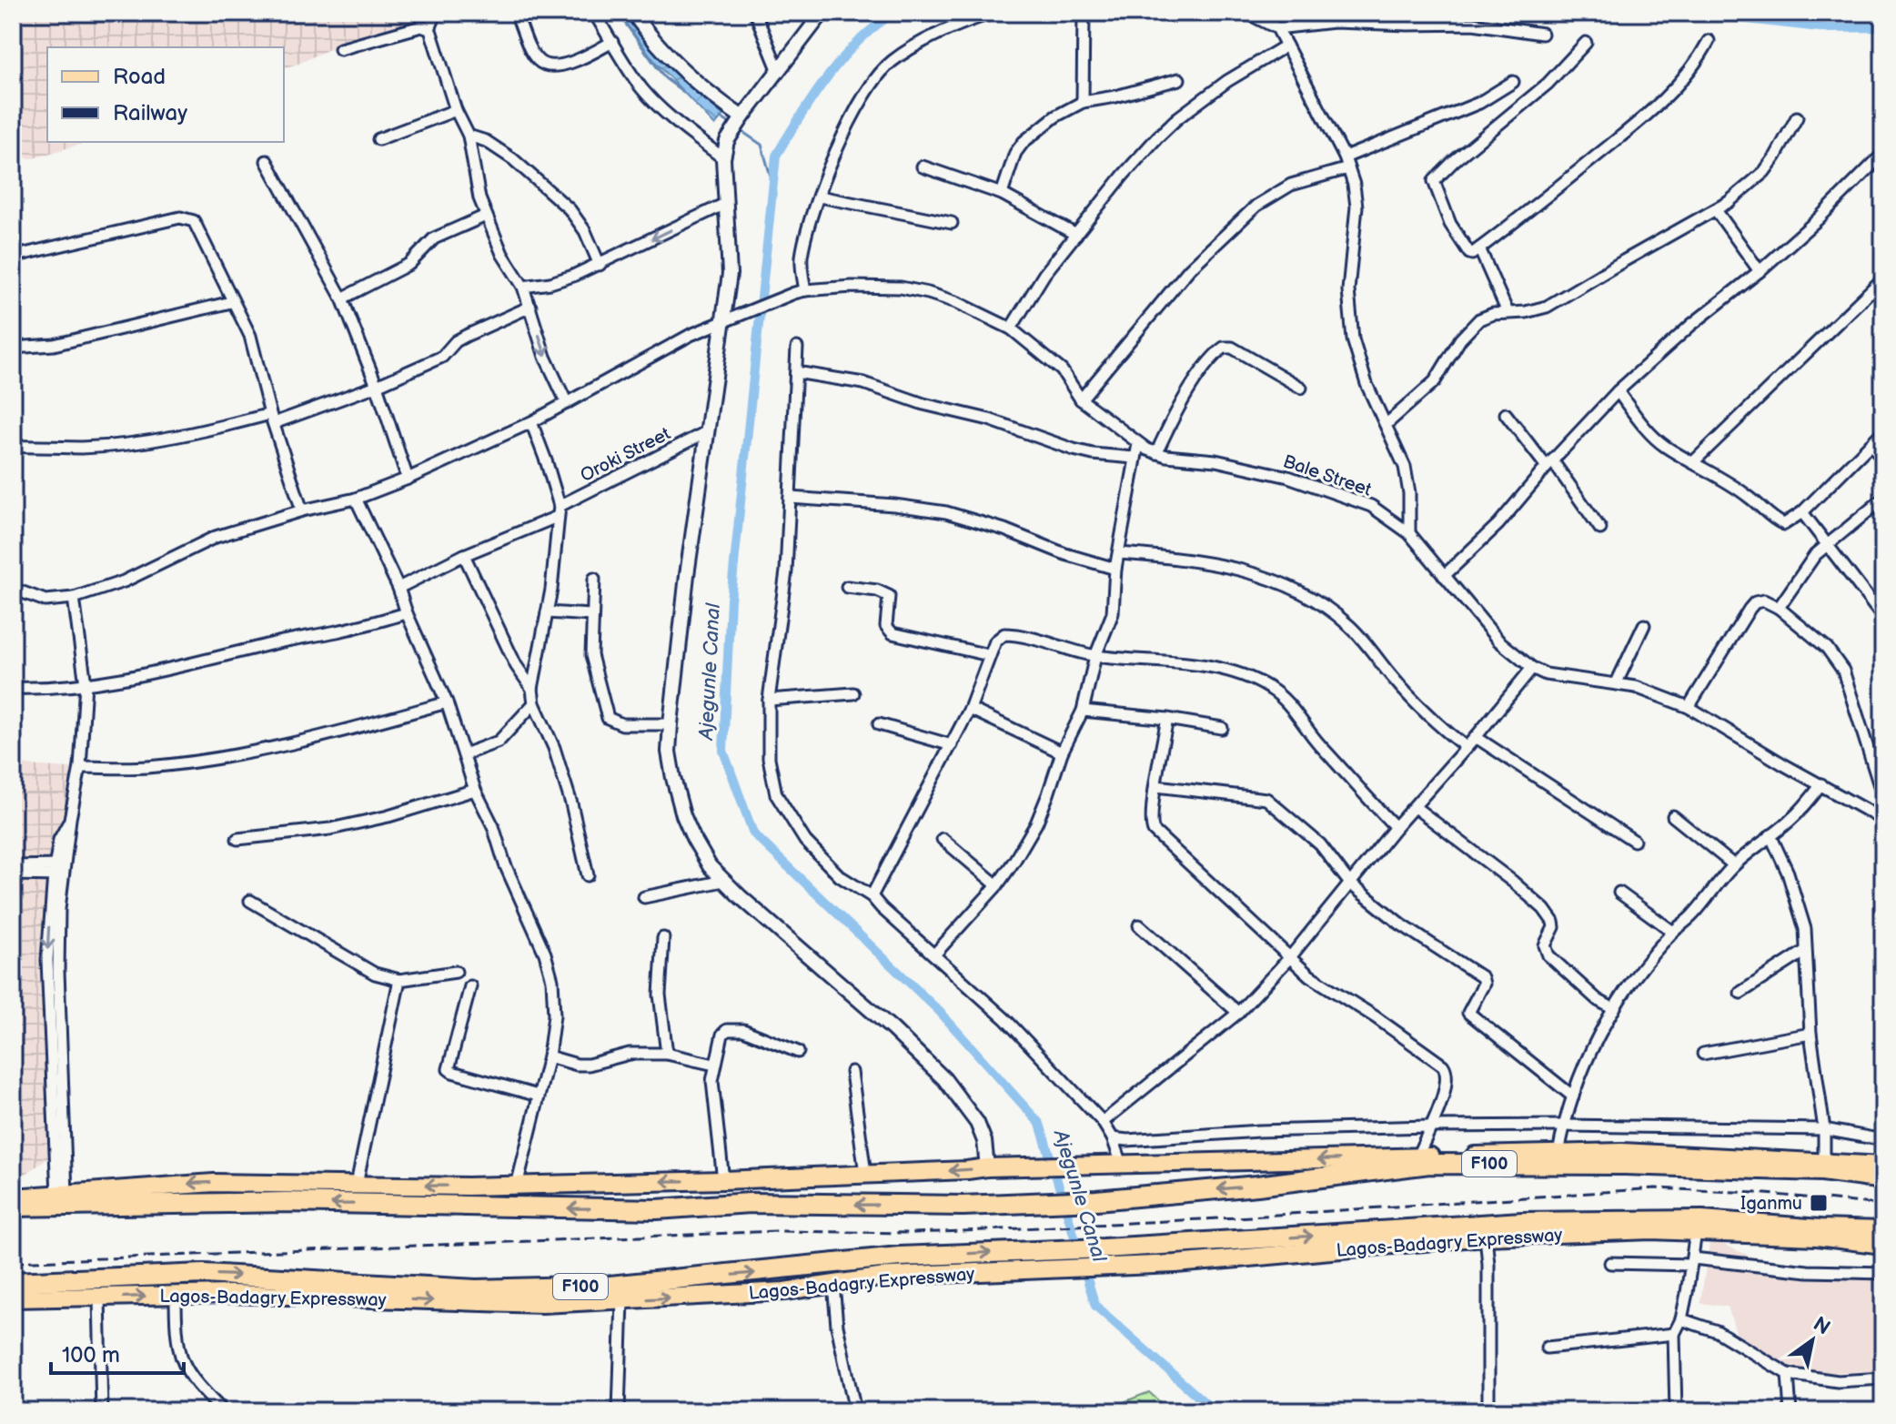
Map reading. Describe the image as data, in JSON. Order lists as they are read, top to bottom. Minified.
{"streets":{"highway":["F100","Lagos-Badagry Expressway"],"street":["Oroki Street","Bale Street"]},"water":["Ajegunle Canal"],"places":{"transit":["Iganmu"]},"legend":["Road","Railway"],"scale_bar":"100 m","north":"top right"}
